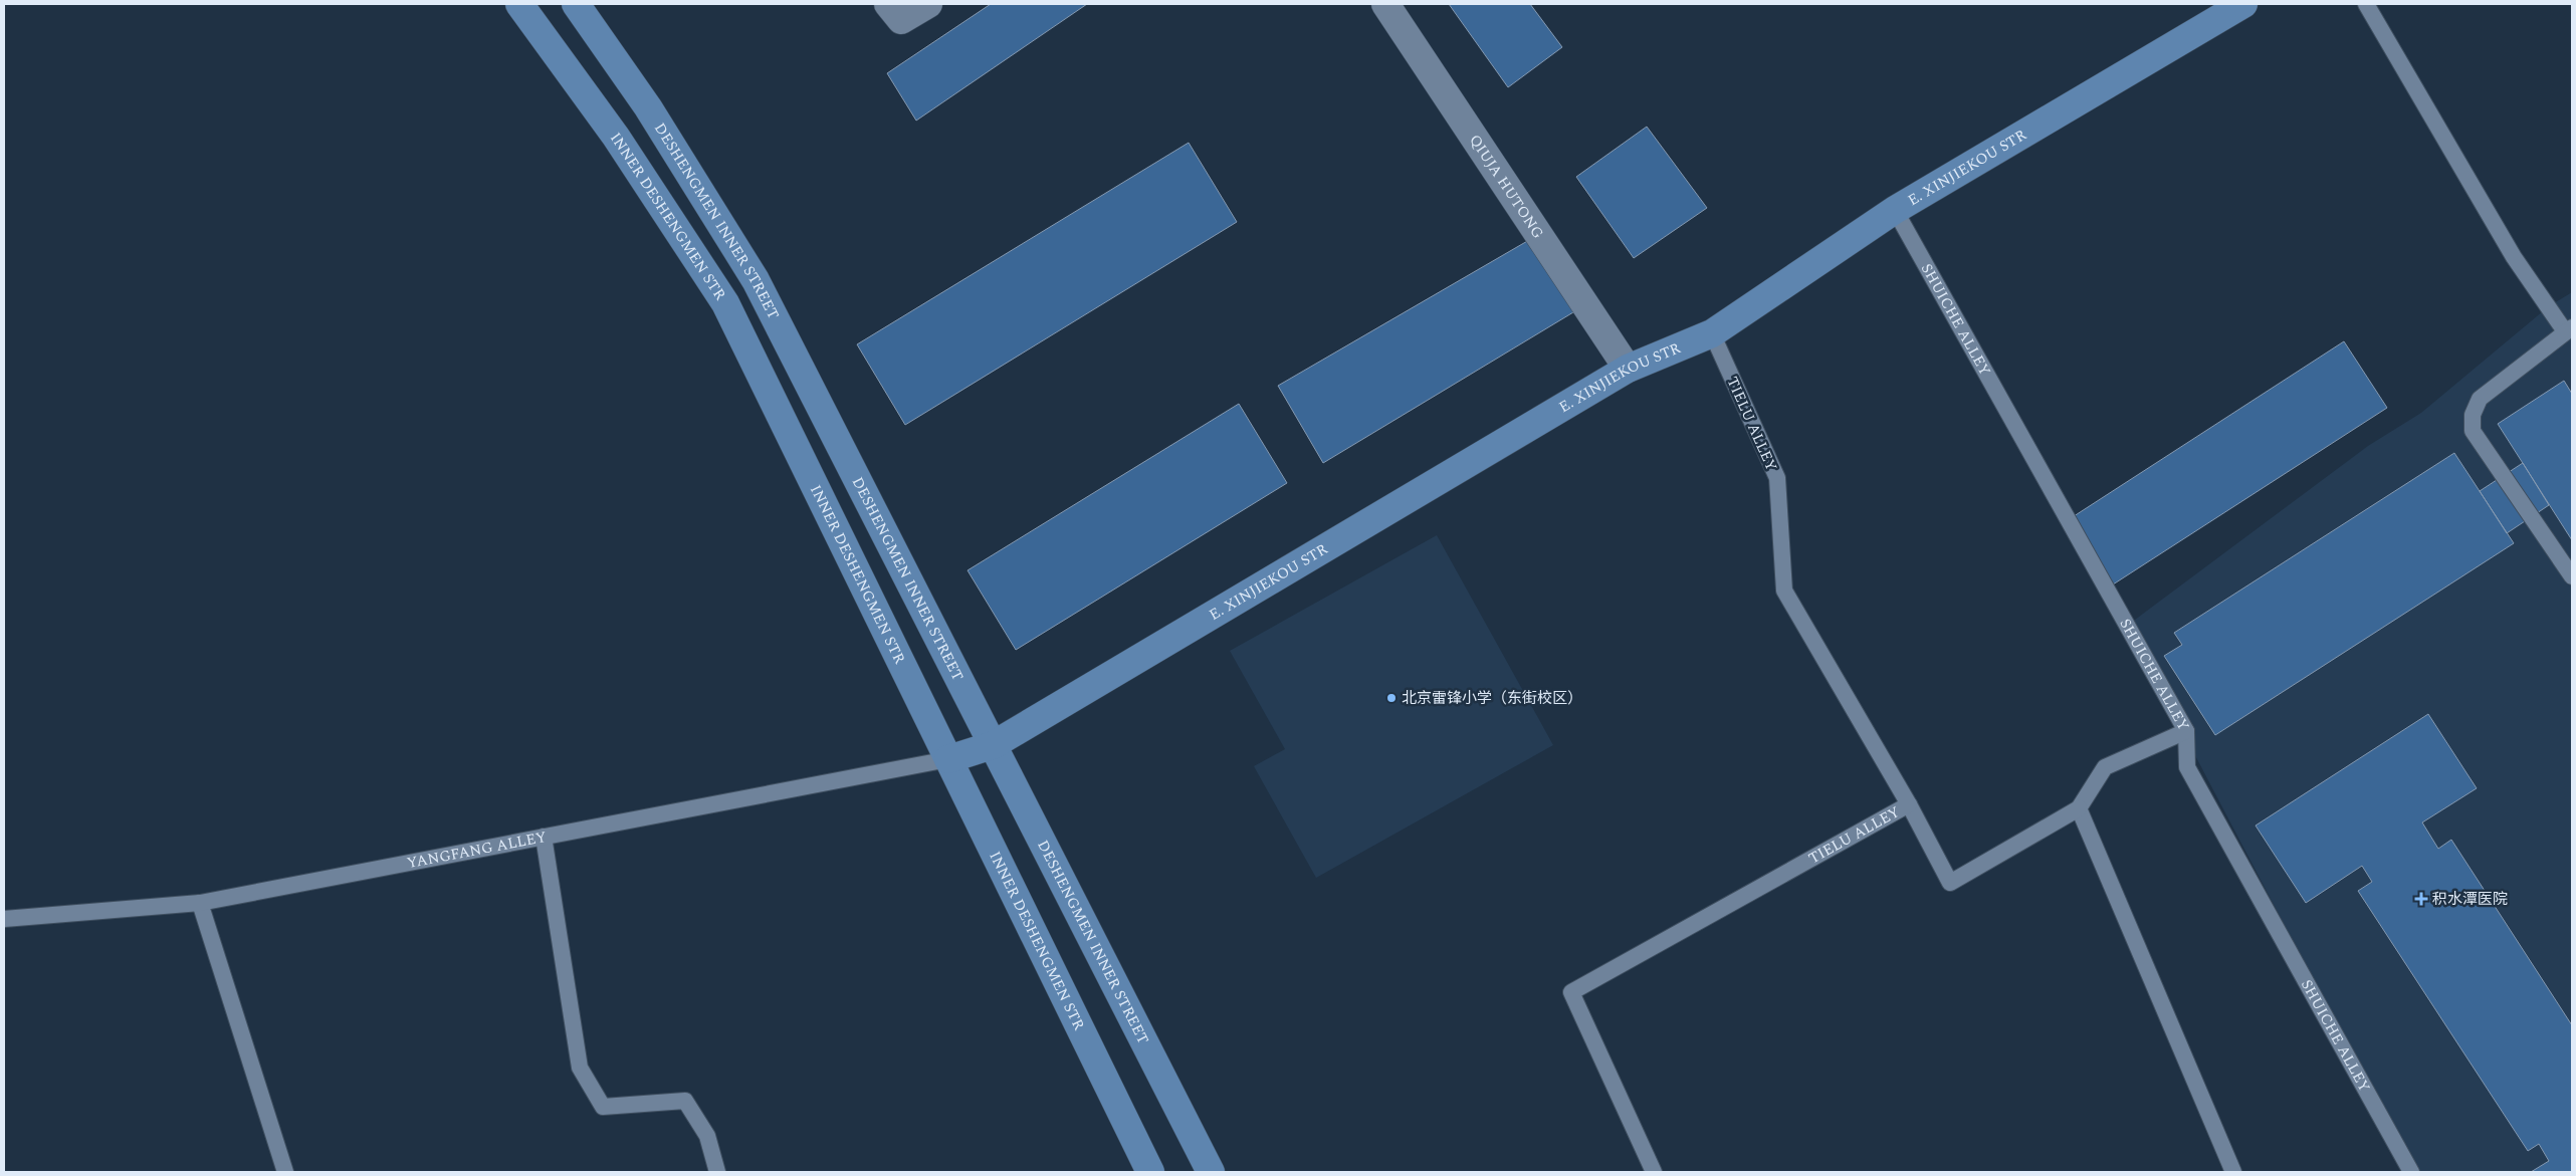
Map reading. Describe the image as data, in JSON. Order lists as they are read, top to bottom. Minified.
{"streets":{"main road":["E. XINJIEKOU STR","INNER DESHENGMEN STR","DESHENGMEN INNER STREET"],"street":["QIUJA HUTONG"],"lane":["SHUICHE ALLEY","TIELU ALLEY","YANGFANG ALLEY"]},"crossings":[["E. XINJIEKOU STR","QIUJA HUTONG"],["E. XINJIEKOU STR","INNER DESHENGMEN STR"],["E. XINJIEKOU STR","DESHENGMEN INNER STREET"],["E. XINJIEKOU STR","SHUICHE ALLEY"],["E. XINJIEKOU STR","TIELU ALLEY"],["E. XINJIEKOU STR","YANGFANG ALLEY"],["INNER DESHENGMEN STR","YANGFANG ALLEY"]],"places":{"other":["北京雷锋小学（东街校区）"],"health":["积水潭医院"]}}
